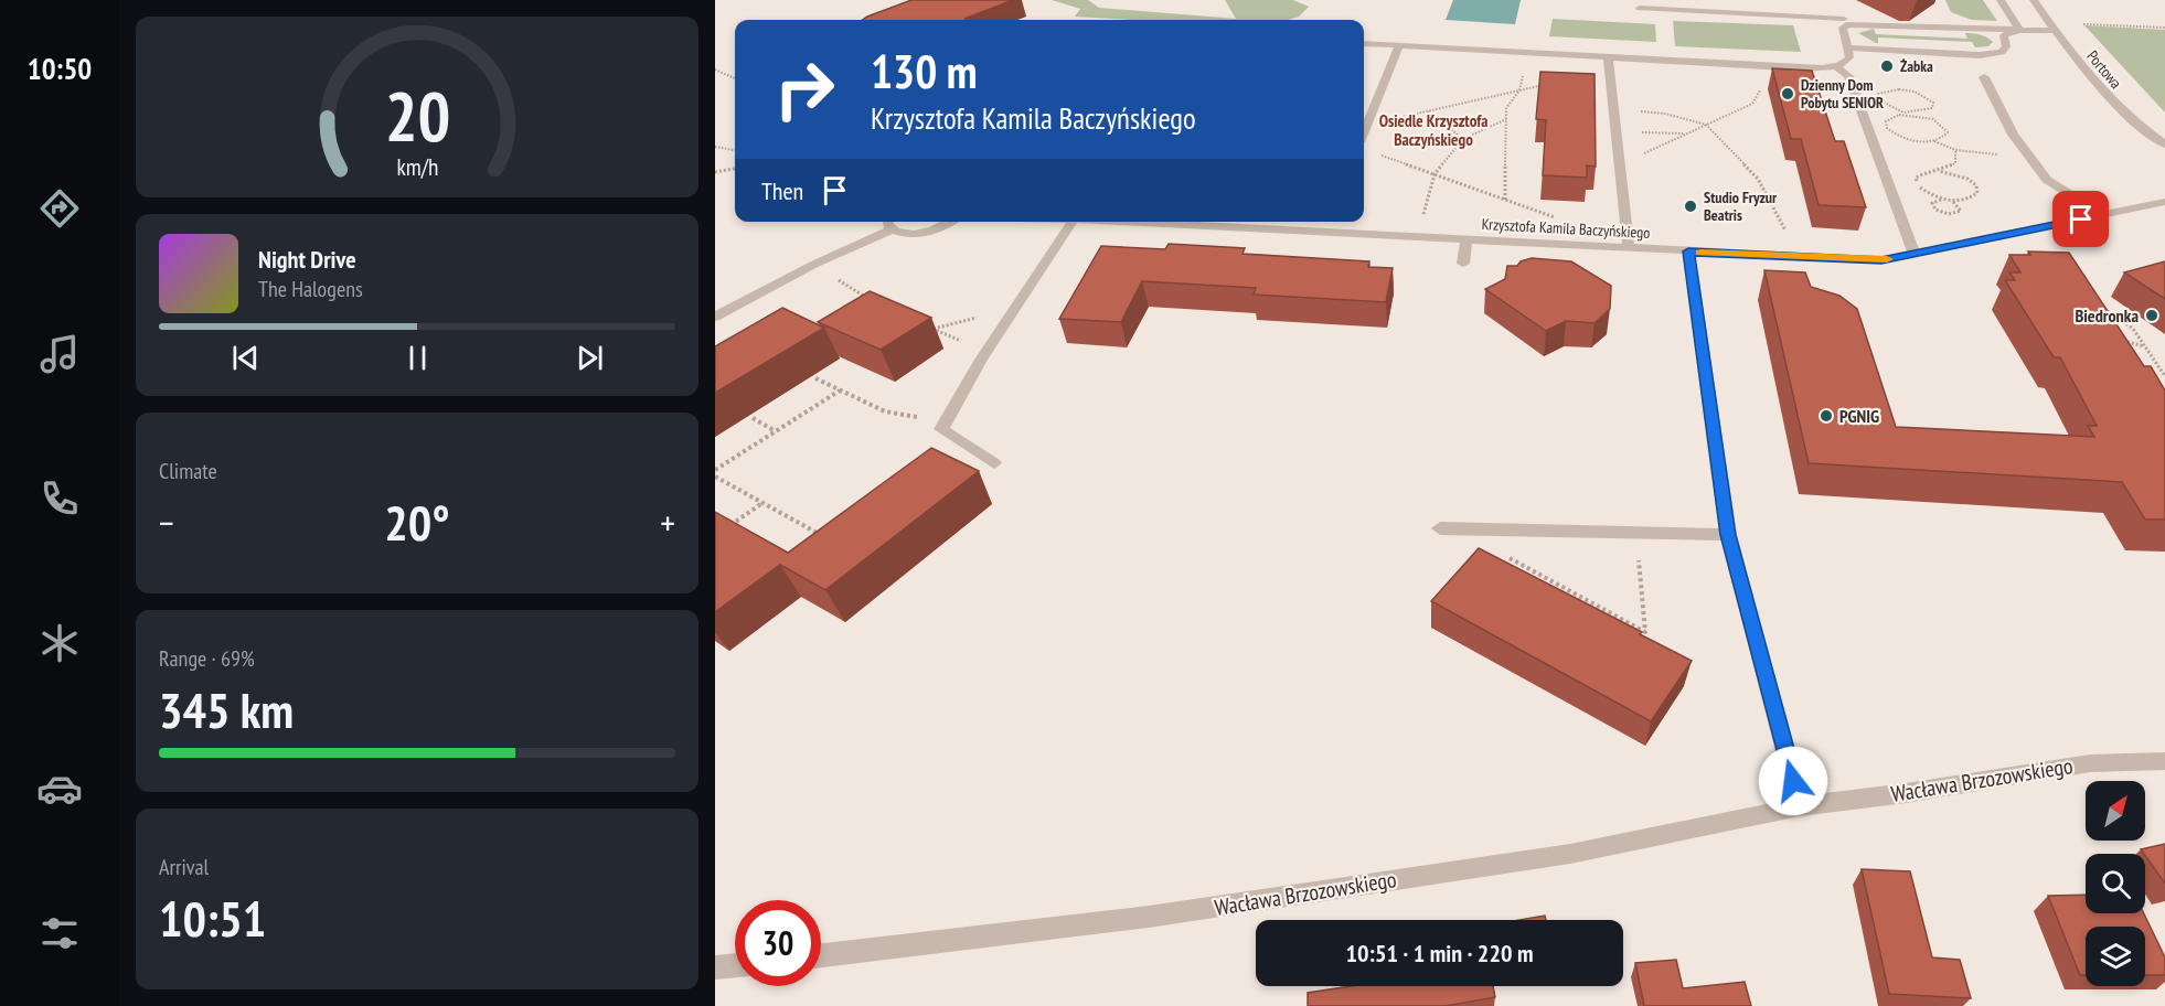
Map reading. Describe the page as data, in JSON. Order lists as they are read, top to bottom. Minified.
{"streets":{"street":["Portowa","Krzysztofa Kamila Baczyńskiego","Wacława Brzozowskiego"]},"districts":["Osiedle Krzysztofa Baczyńskiego"],"places":["Żabka","Dzienny Dom Pobytu SENIOR","Studio Fryzur Beatris","Biedronka","PGNIG"],"north":"top right","page":{"tabs":"10:50","turn":["130 m","Krzysztofa Kamila Baczyńskiego"],"then":"Then","song":["Night Drive","The Halogens"],"tile":["Climate",["Range · 69%","345 km"],["Arrival","10:51"]],"heat":["−","20°","+"],"limit":"30","trip":"10:51 · 1 min · 220 m","gauge":["20","km/h"]}}
